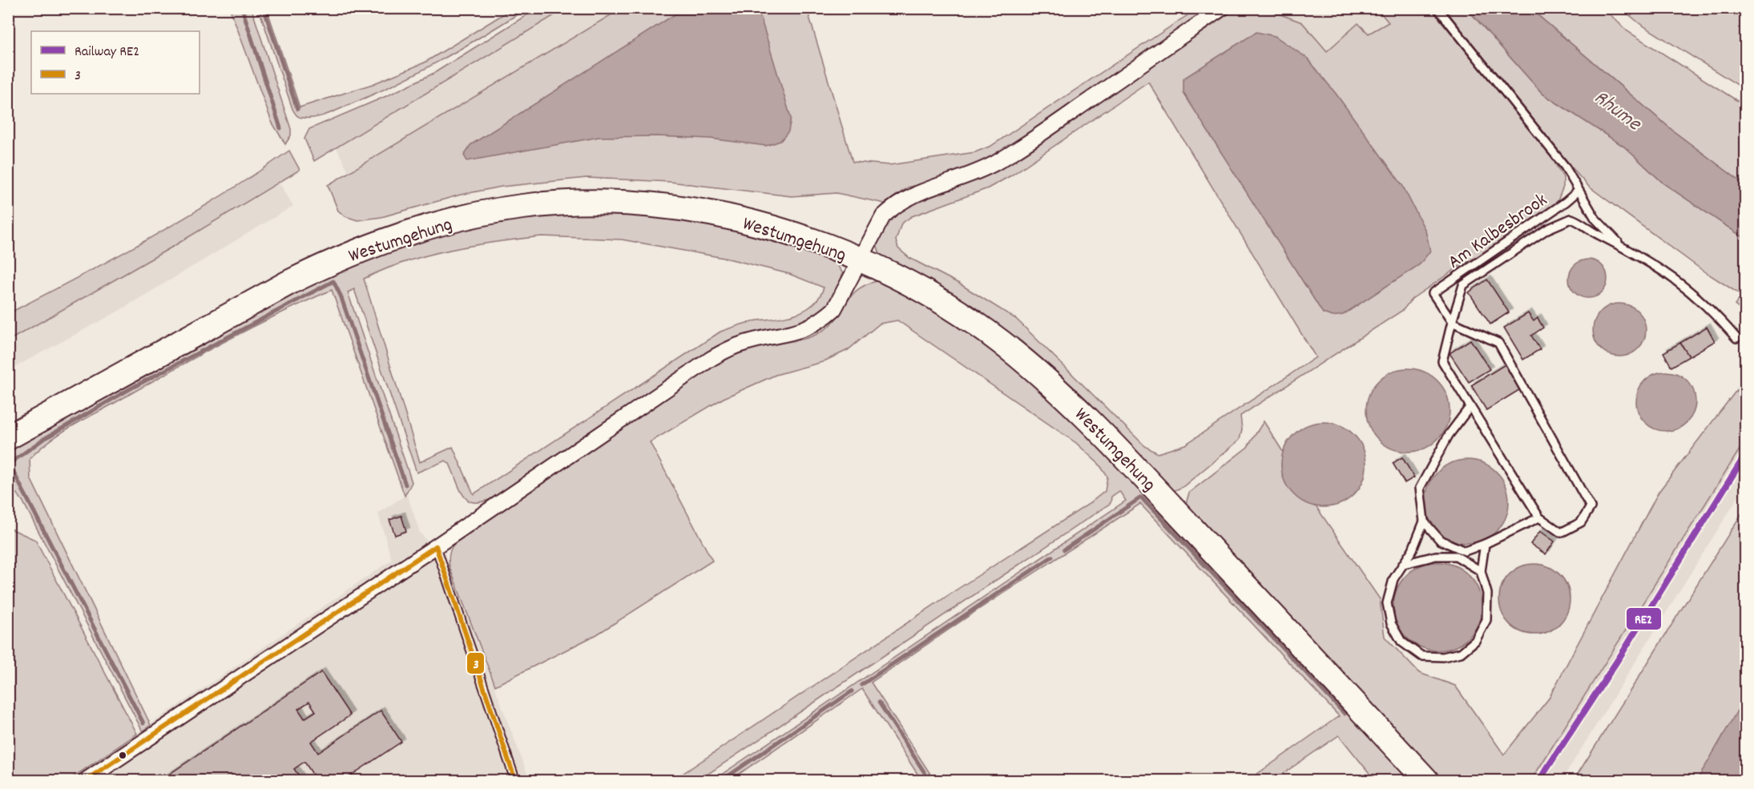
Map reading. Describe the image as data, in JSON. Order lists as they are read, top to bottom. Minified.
{"streets":{"main road":["Westumgehung"],"lane":["Am Kalbesbrook"]},"water":["Rhume"],"lines":["rail line RE2","transit line 3"],"legend":["Railway RE2","3"]}
